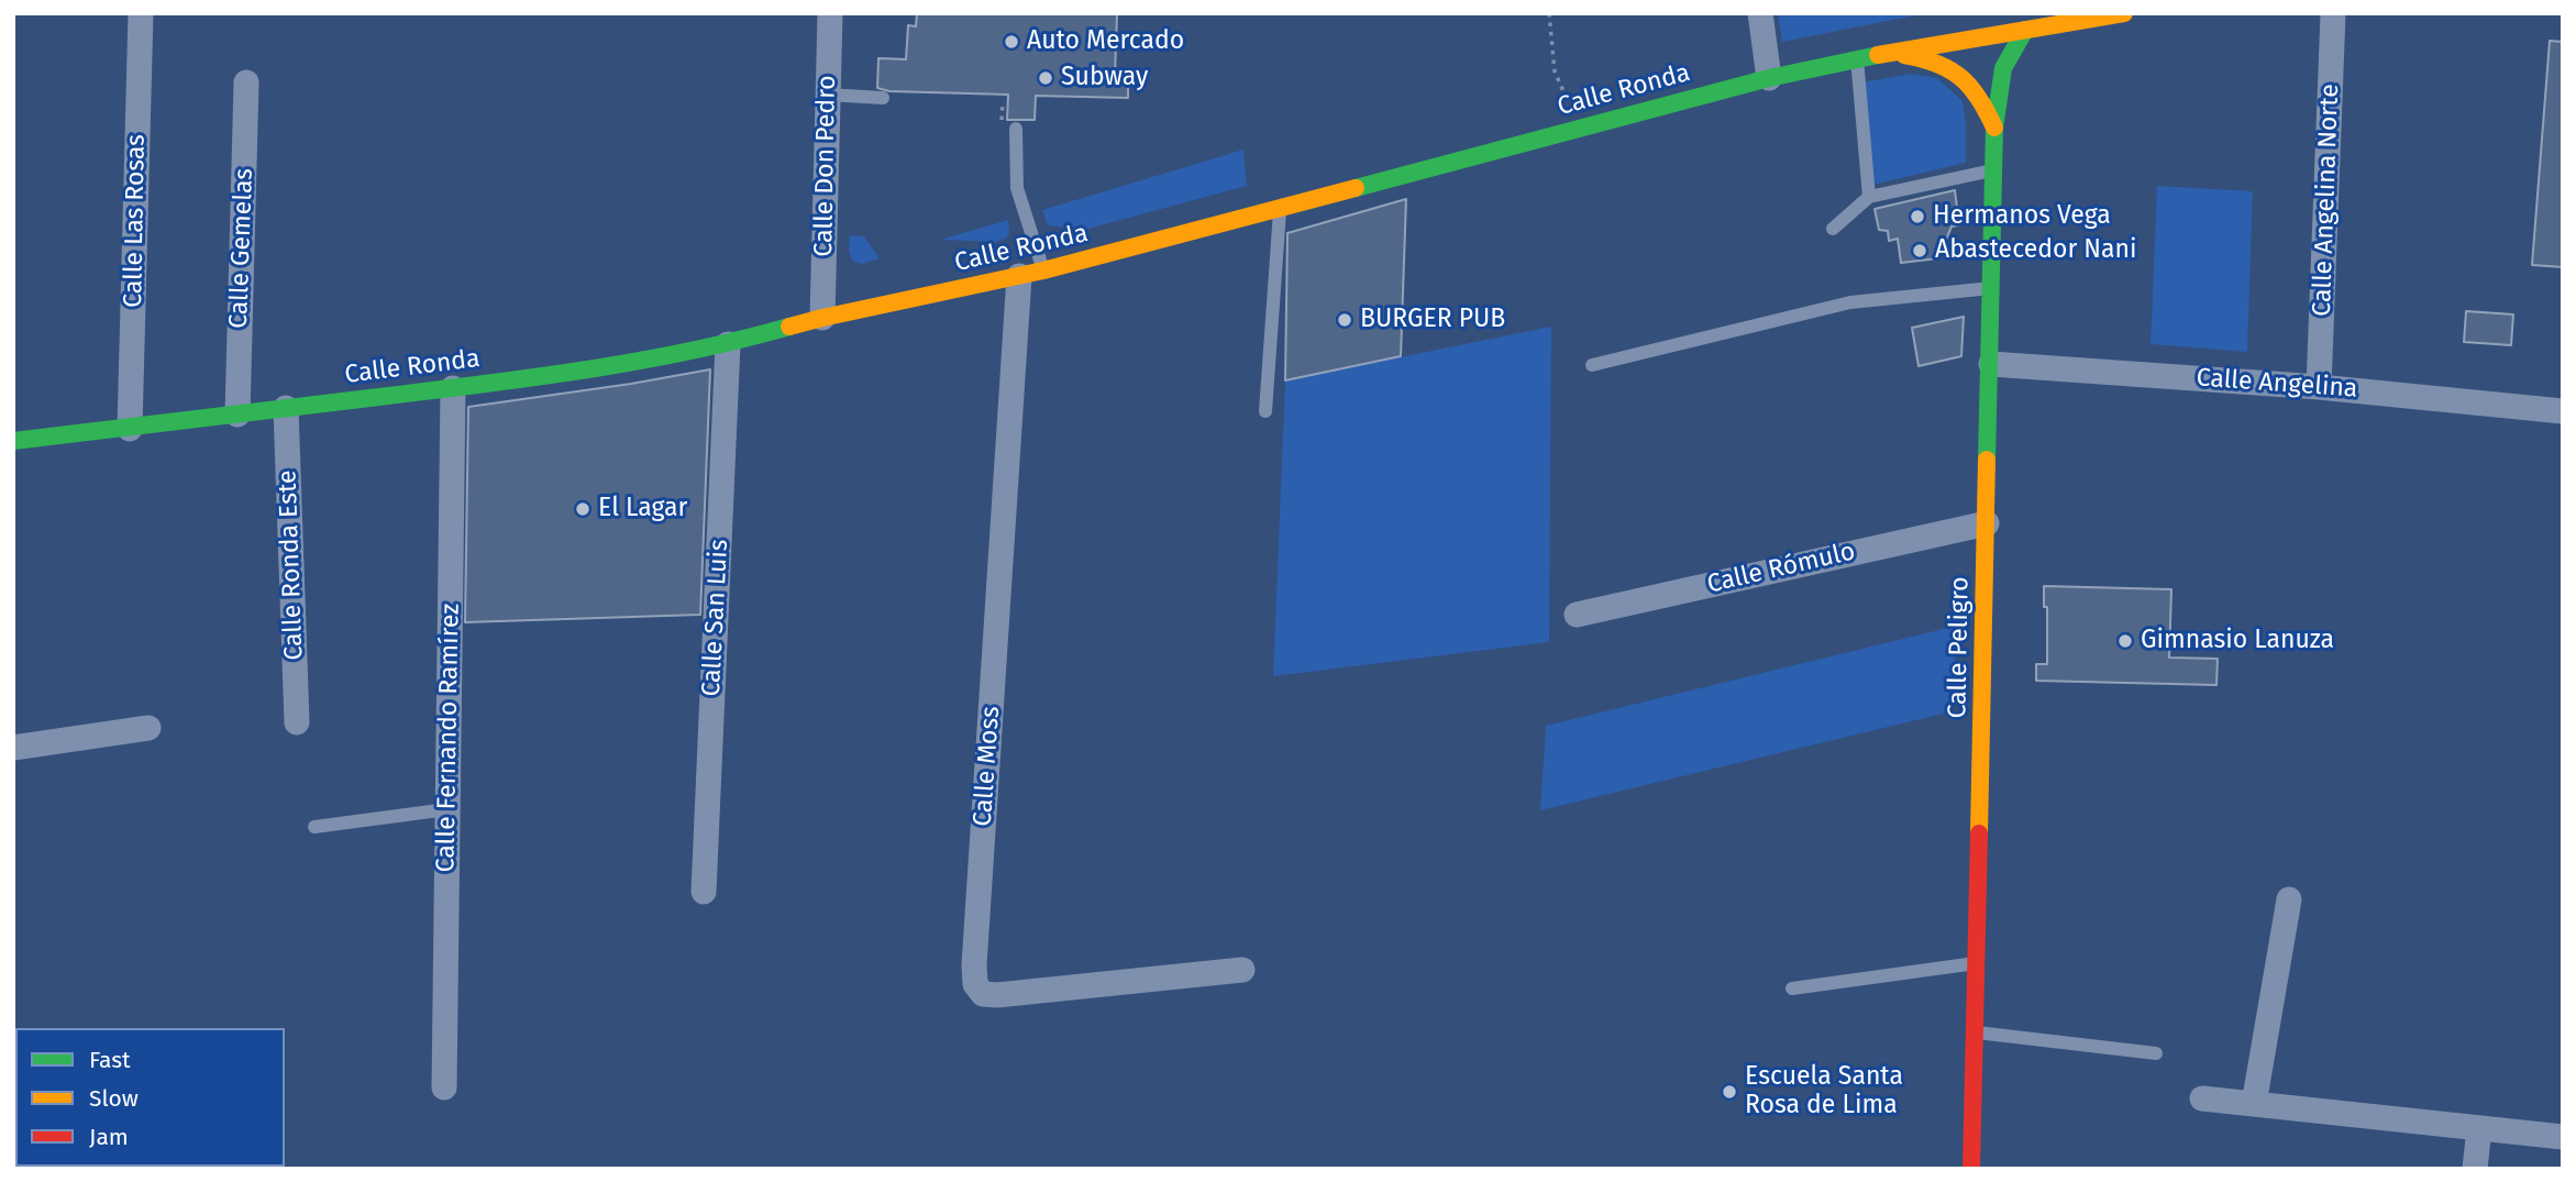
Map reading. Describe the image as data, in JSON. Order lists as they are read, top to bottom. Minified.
{"streets":{"street":["Calle Ronda","Calle Don Pedro","Calle Angelina Norte","Calle Las Rosas","Calle Gemelas","Calle Angelina","Calle Ronda Este","Calle Rómulo","Calle San Luis","Calle Peligro","Calle Fernando Ramírez","Calle Moss"]},"crossings":[["Calle Ronda","Calle Don Pedro"],["Calle Ronda","Calle Las Rosas"],["Calle Ronda","Calle Gemelas"],["Calle Ronda","Calle Ronda Este"],["Calle Ronda","Calle San Luis"],["Calle Ronda","Calle Peligro"],["Calle Ronda","Calle Fernando Ramírez"],["Calle Ronda","Calle Moss"],["Calle Angelina Norte","Calle Angelina"],["Calle Angelina","Calle Peligro"],["Calle Rómulo","Calle Peligro"]],"places":["Auto Mercado","Subway","Hermanos Vega","Abastecedor Nani","BURGER PUB","El Lagar","Gimnasio Lanuza","Escuela Santa Rosa de Lima"],"legend":["Fast","Slow","Jam"]}
